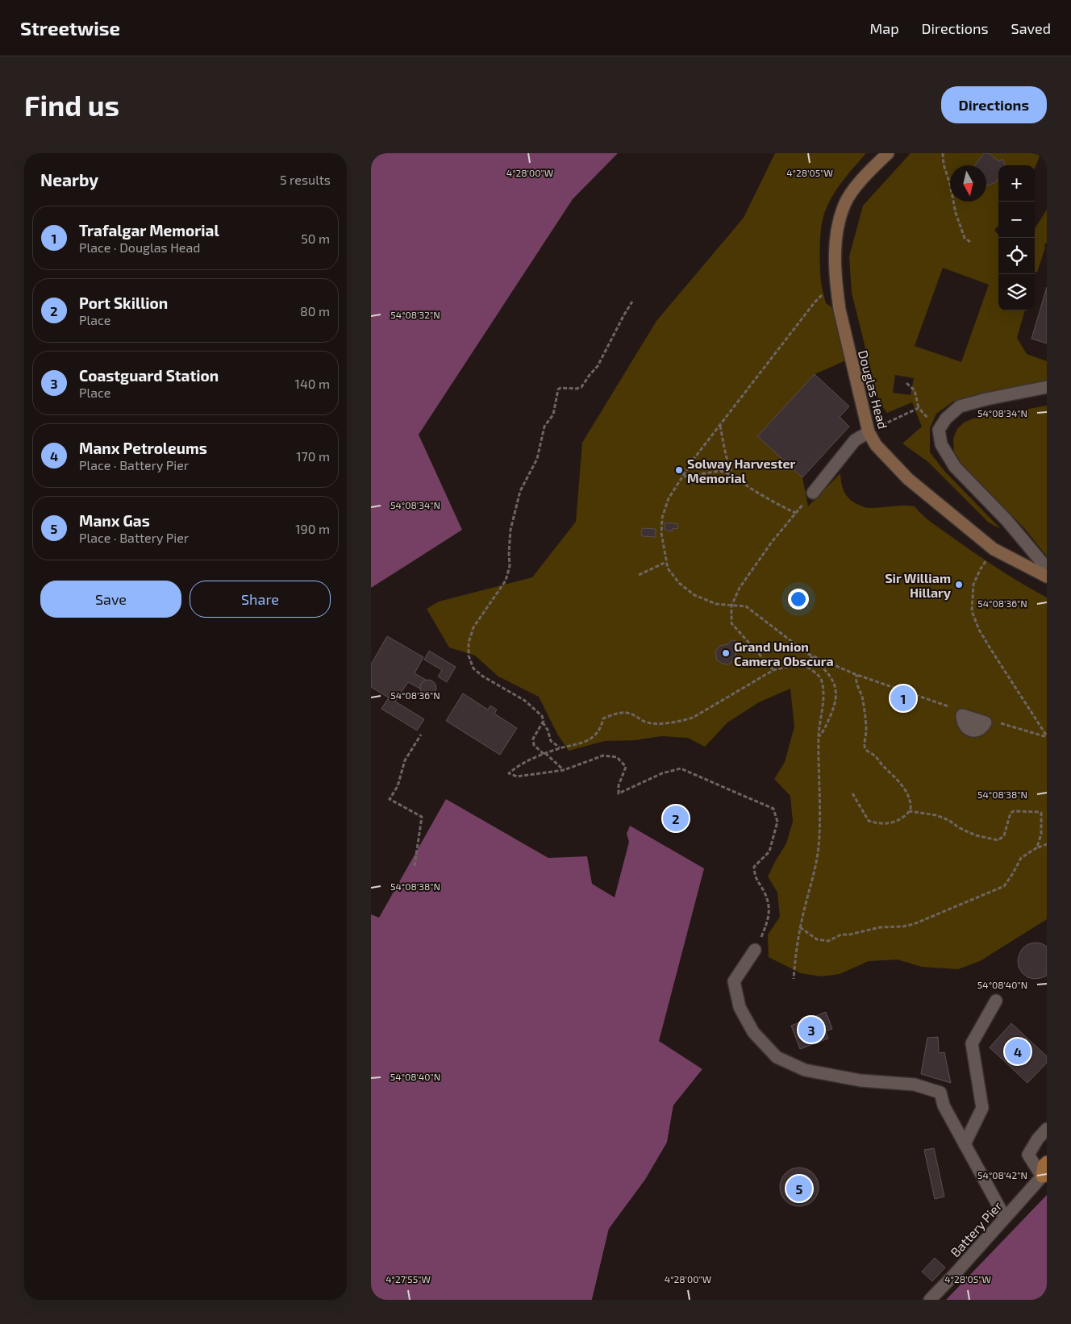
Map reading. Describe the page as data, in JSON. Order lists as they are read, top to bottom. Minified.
{"streets":{"main road":["Douglas Head","Battery Pier"]},"places":["Solway Harvester Memorial","Sir William Hillary","Grand Union Camera Obscura"],"north":"bottom","page":{"header":"Streetwise","nav":["Map","Directions","Saved"],"buttons":["Directions",["Save","Share"]],"title":"Find us","heading":["Nearby","5 results"],"map_buttons":["+","−"],"list":[{"mark":"1","name":"Trafalgar Memorial","note":"Place · Douglas Head","value":"50 m"},{"mark":"2","name":"Port Skillion","note":"Place","value":"80 m"},{"mark":"3","name":"Coastguard Station","note":"Place","value":"140 m"},{"mark":"4","name":"Manx Petroleums","note":"Place · Battery Pier","value":"170 m"},{"mark":"5","name":"Manx Gas","note":"Place · Battery Pier","value":"190 m"}],"pins":["1","2","3","4","5"]},"coordinates":["4°28'00\"W","4°28'05\"W","54°08'32\"N","54°08'34\"N","54°08'36\"N","54°08'38\"N","54°08'40\"N","54°08'42\"N","4°27'55\"W"]}
